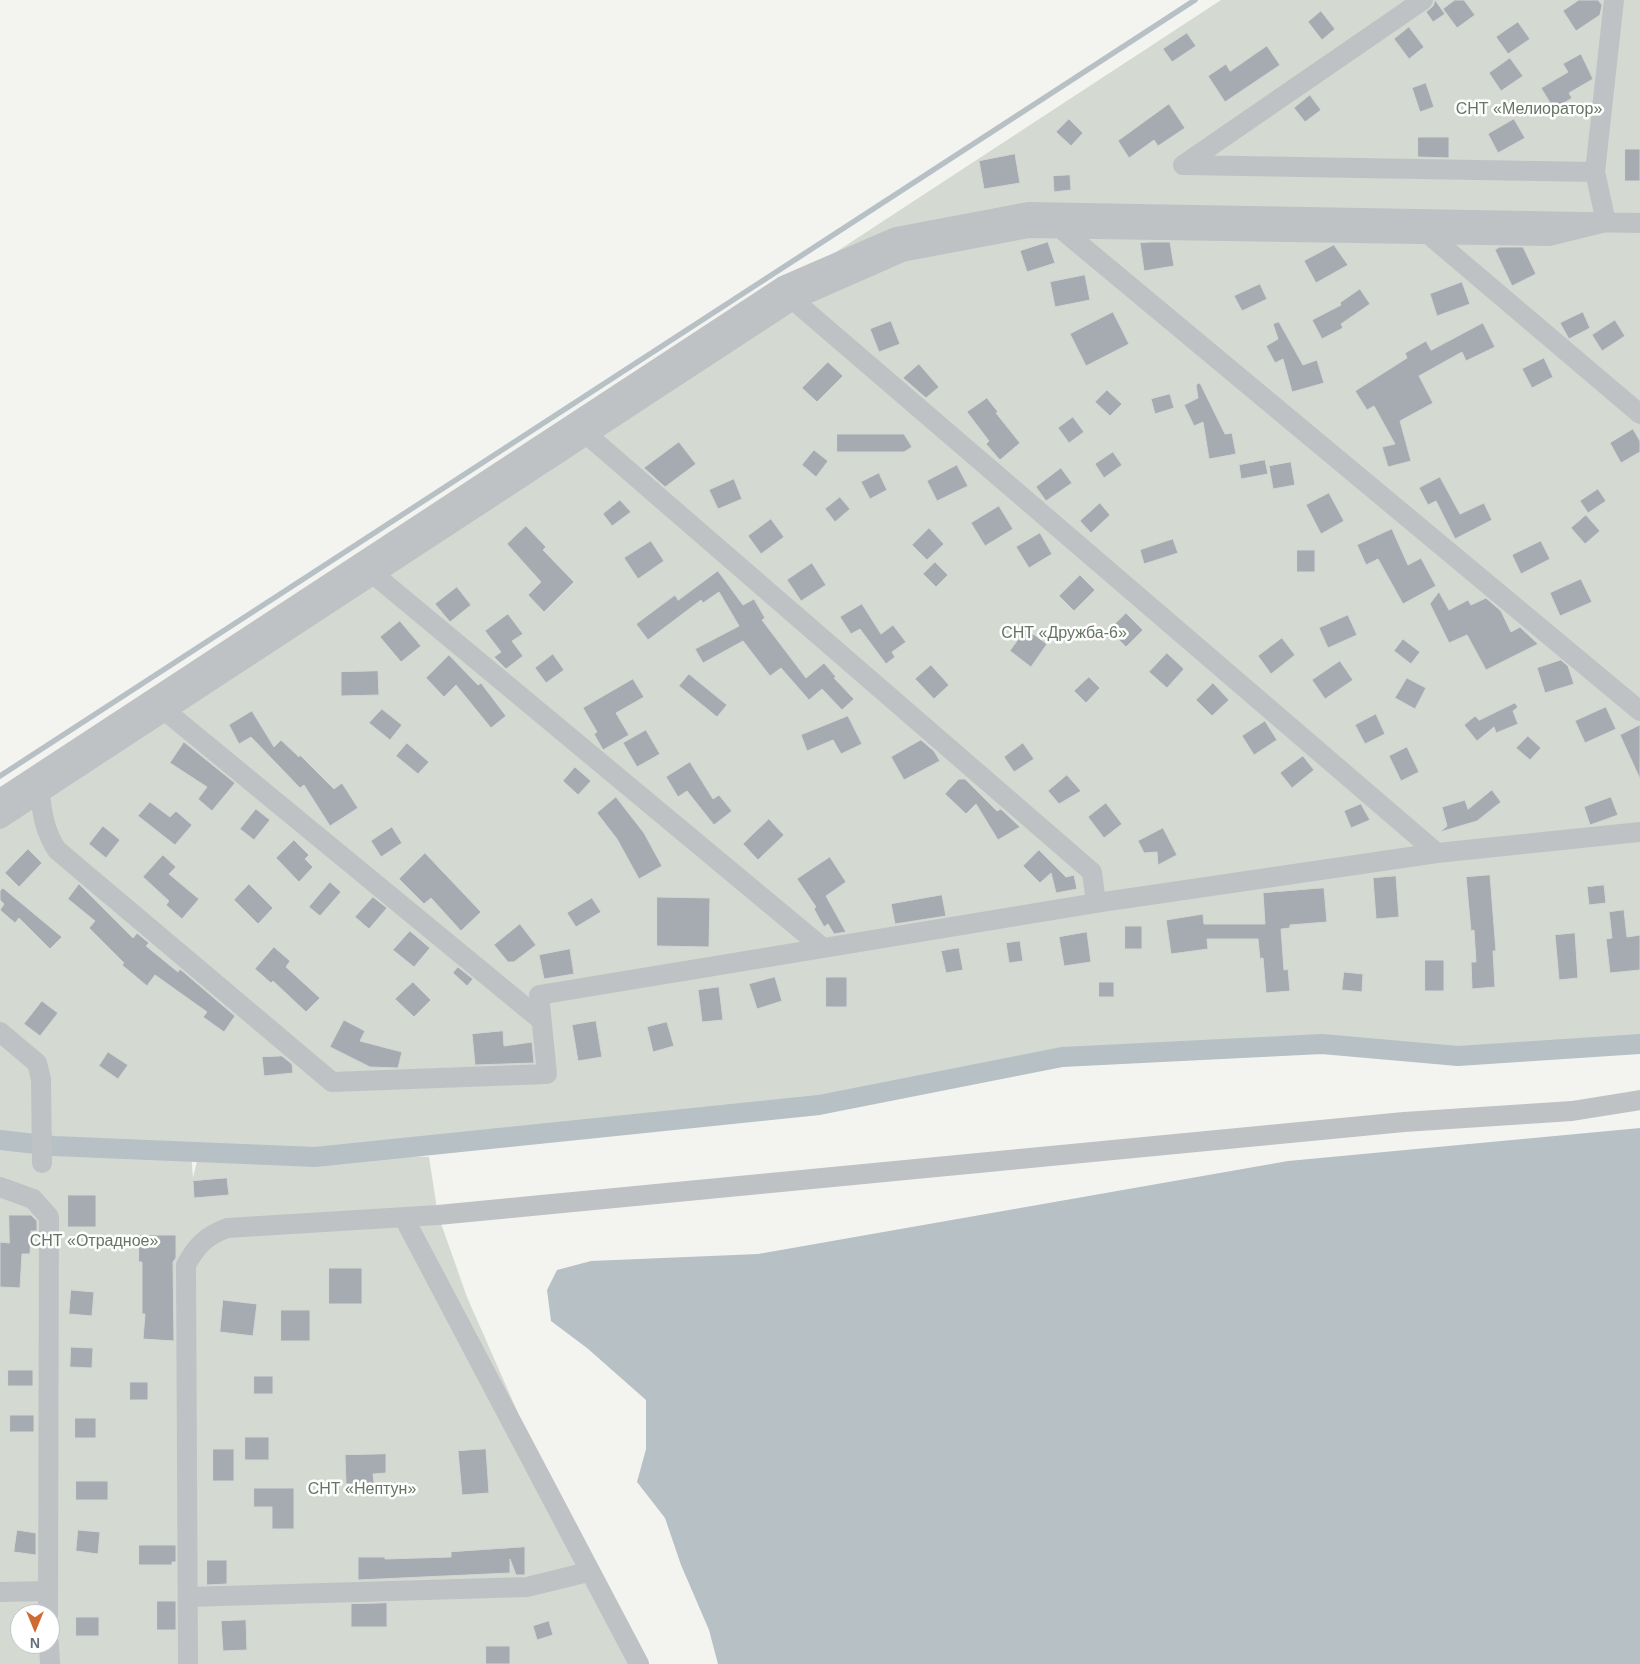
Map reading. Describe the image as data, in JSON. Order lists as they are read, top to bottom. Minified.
{"parks":["СНТ «Мелиоратор»","СНТ «Дружба-6»","СНТ «Отрадное»","СНТ «Нептун»"],"north":"bottom"}
